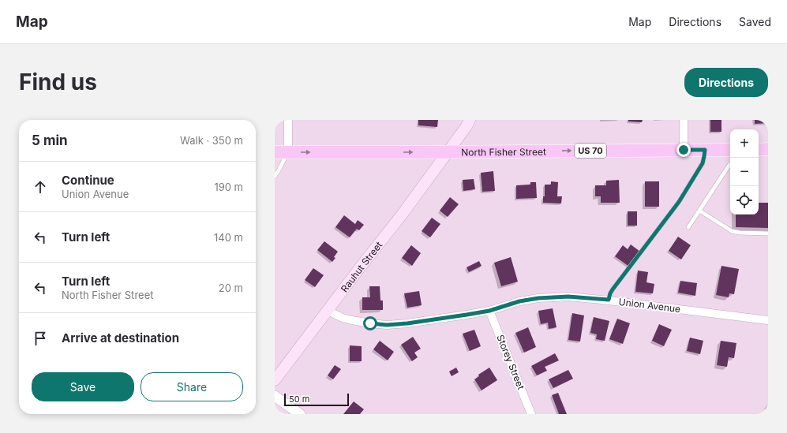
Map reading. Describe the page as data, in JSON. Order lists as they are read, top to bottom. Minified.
{"streets":{"main road":["US 70","North Fisher Street","Rauhut Street"],"street":["Union Avenue","Storey Street"]},"crossings":[["North Fisher Street","Rauhut Street"],["Rauhut Street","Union Avenue"],["Union Avenue","Storey Street"]],"one_way":["North Fisher Street"],"scale_bar":"50 m","page":{"header":"Map","nav":["Map","Directions","Saved"],"buttons":["Directions",["Save","Share"]],"title":"Find us","heading":["5 min","Walk · 350 m"],"map_buttons":["+","−"],"list":[["Continue","Union Avenue","190 m"],["Turn left","140 m"],["Turn left","North Fisher Street","20 m"],"Arrive at destination"],"scale":"50 m"}}
